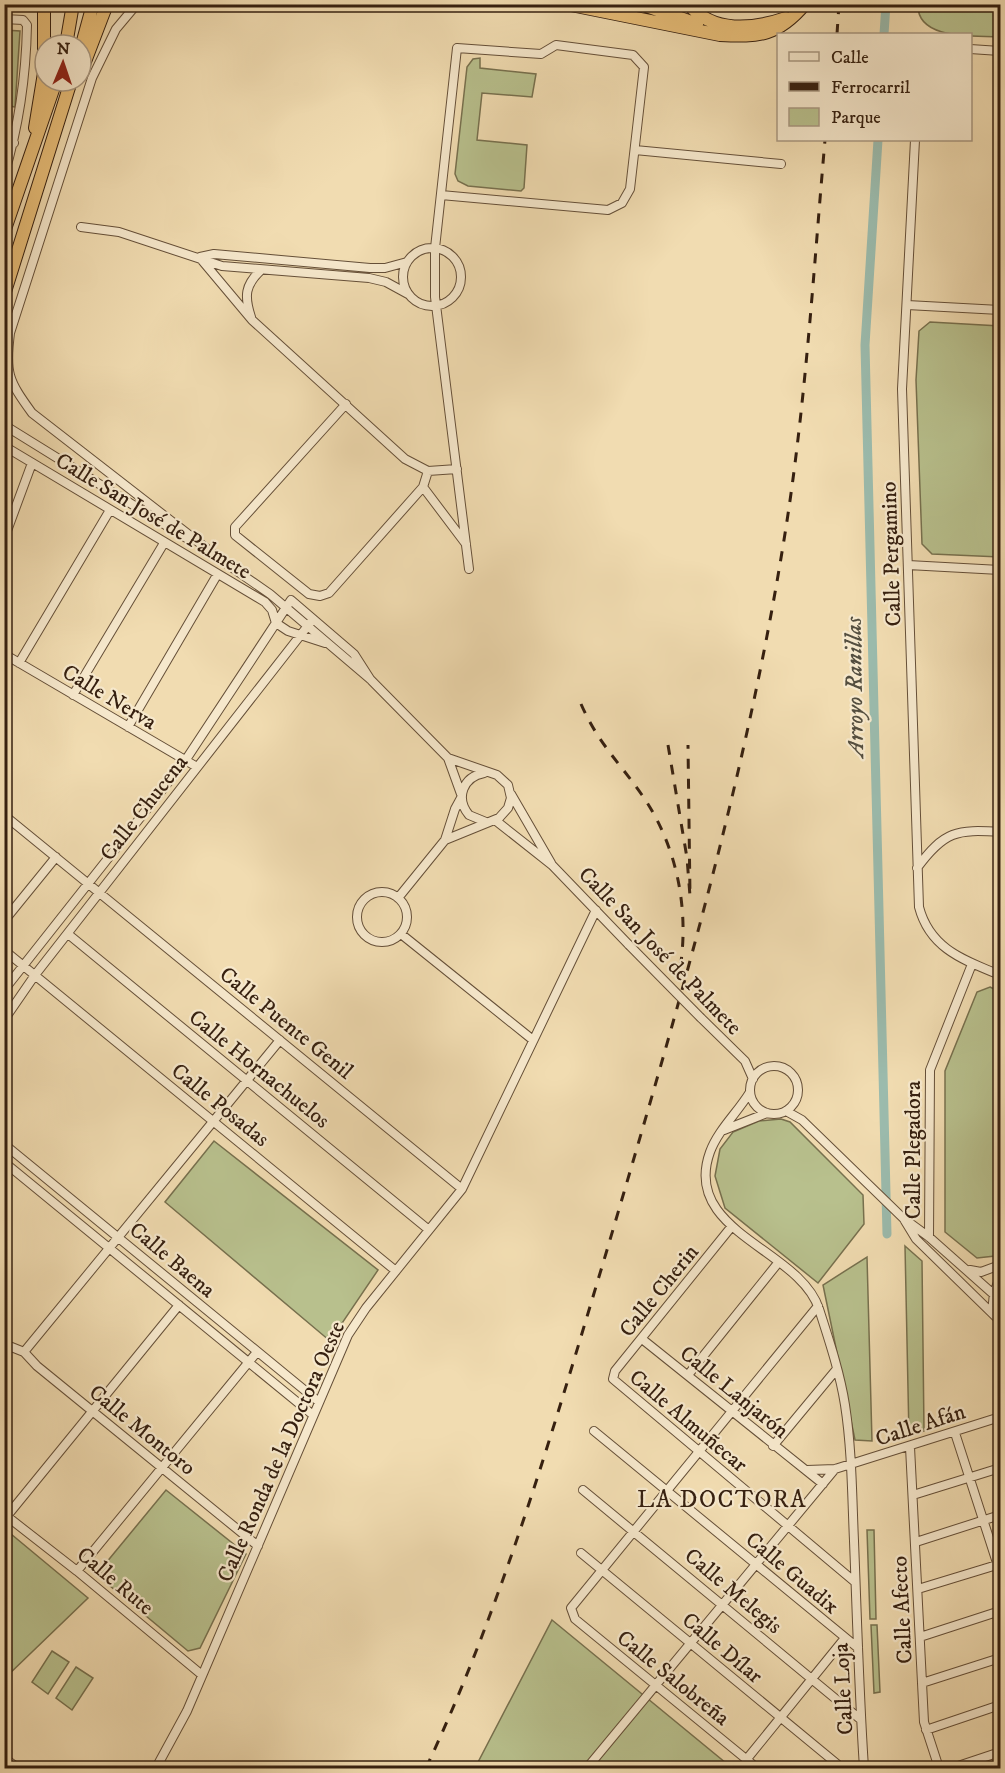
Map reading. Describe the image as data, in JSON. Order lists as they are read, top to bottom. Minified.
{"streets":{"street":["Calle San José de Palmete","Calle Pergamino","Calle Nerva","Calle Chucena","Calle Puente Genil","Calle Hornachuelos","Calle Posadas","Calle Plegadora","Calle Baena","Calle Cherin","Calle Lanjarón","Calle Almuñecar","Calle Afán","Calle Montoro","Calle Ronda de la Doctora Oeste","Calle Guadix","Calle Rute","Calle Melegis","Calle Afecto","Calle Dílar","Calle Salobreña","Calle Loja"]},"crossings":[["Calle San José de Palmete","Calle Chucena"],["Calle San José de Palmete","Calle Ronda de la Doctora Oeste"],["Calle San José de Palmete","Calle Loja"],["Calle Pergamino","Calle Plegadora"],["Calle Nerva","Calle Chucena"],["Calle Chucena","Calle Puente Genil"],["Calle Chucena","Calle Hornachuelos"],["Calle Chucena","Calle Posadas"],["Calle Puente Genil","Calle Ronda de la Doctora Oeste"],["Calle Hornachuelos","Calle Ronda de la Doctora Oeste"],["Calle Posadas","Calle Ronda de la Doctora Oeste"],["Calle Baena","Calle Ronda de la Doctora Oeste"],["Calle Cherin","Calle Lanjarón"],["Calle Cherin","Calle Almuñecar"],["Calle Cherin","Calle Loja"],["Calle Almuñecar","Calle Loja"],["Calle Afán","Calle Afecto"],["Calle Afán","Calle Loja"],["Calle Montoro","Calle Ronda de la Doctora Oeste"],["Calle Ronda de la Doctora Oeste","Calle Rute"],["Calle Guadix","Calle Loja"],["Calle Melegis","Calle Loja"],["Calle Dílar","Calle Salobreña"]],"districts":["LA DOCTORA"],"water":["Arroyo Ranillas"],"legend":["Calle","Ferrocarril","Parque"],"north":"top"}
